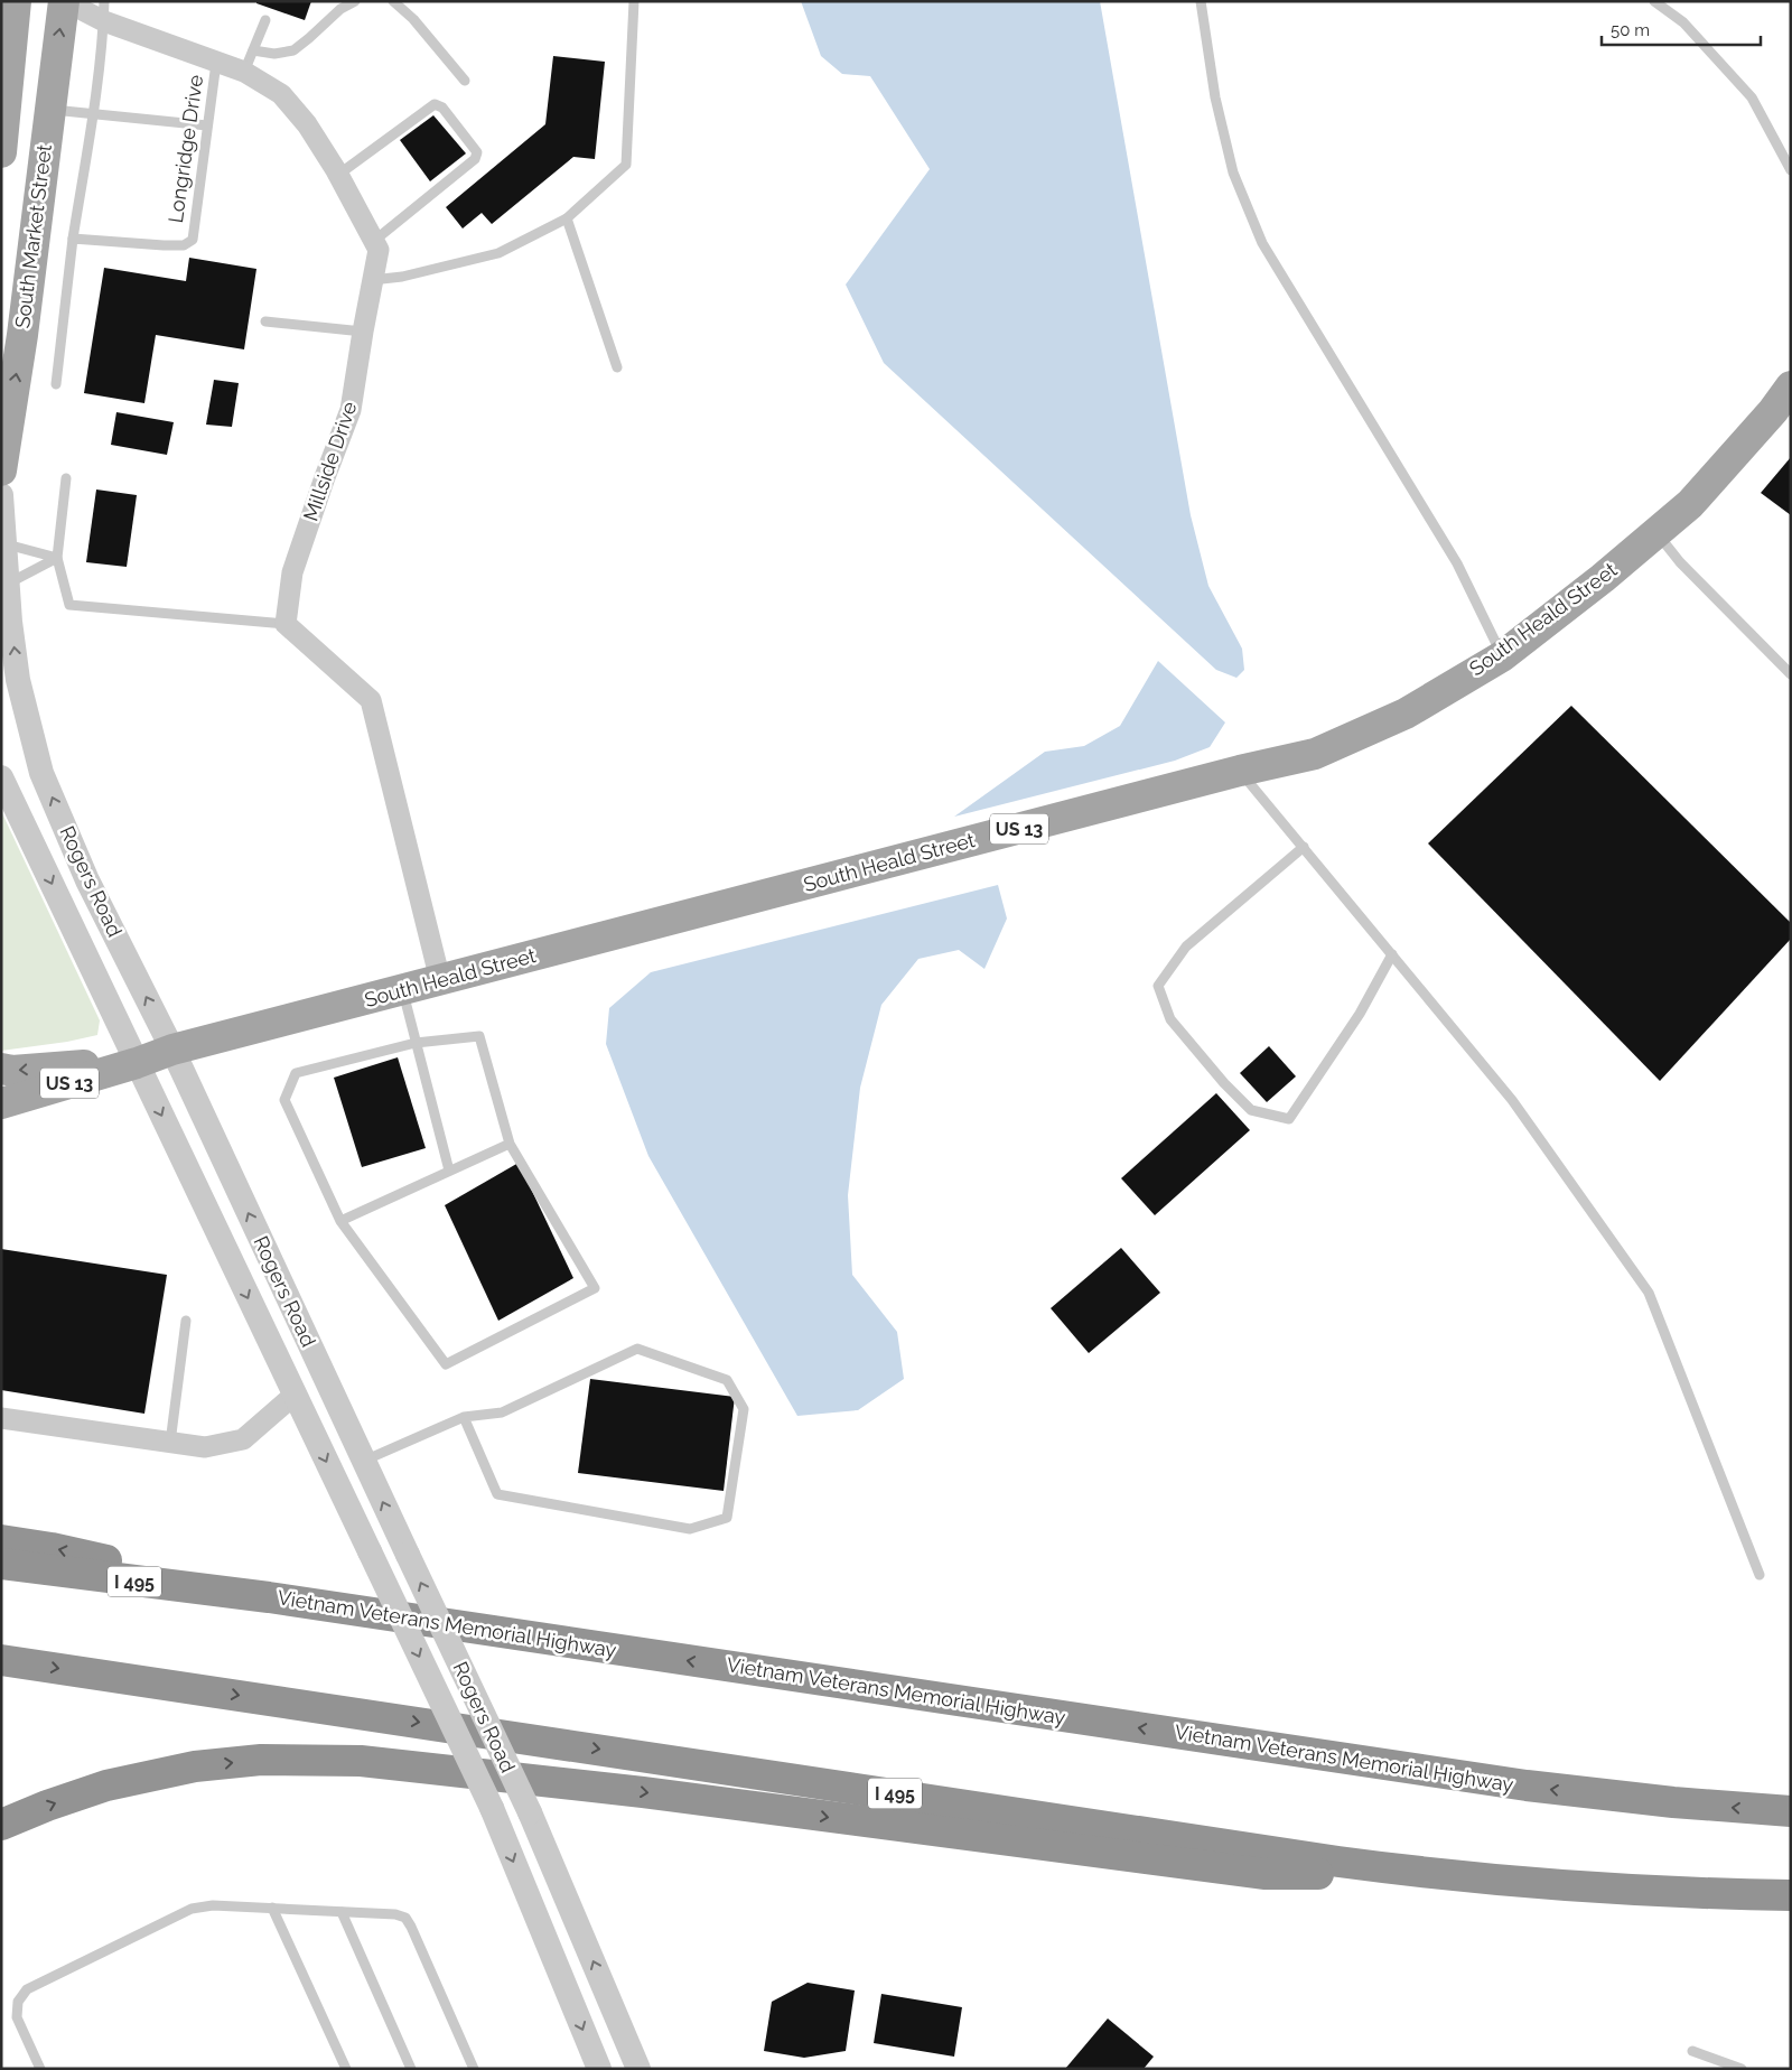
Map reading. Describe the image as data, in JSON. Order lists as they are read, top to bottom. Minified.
{"streets":{"highway":["I 495","Vietnam Veterans Memorial Highway"],"main road":["South Market Street","South Heald Street","US 13"],"street":["Millside Drive","Rogers Road"],"lane":["Longridge Drive"]},"crossings":[["Longridge Drive","Millside Drive"],["South Market Street","Millside Drive"],["South Heald Street","Rogers Road"]],"scale_bar":"50 m"}
